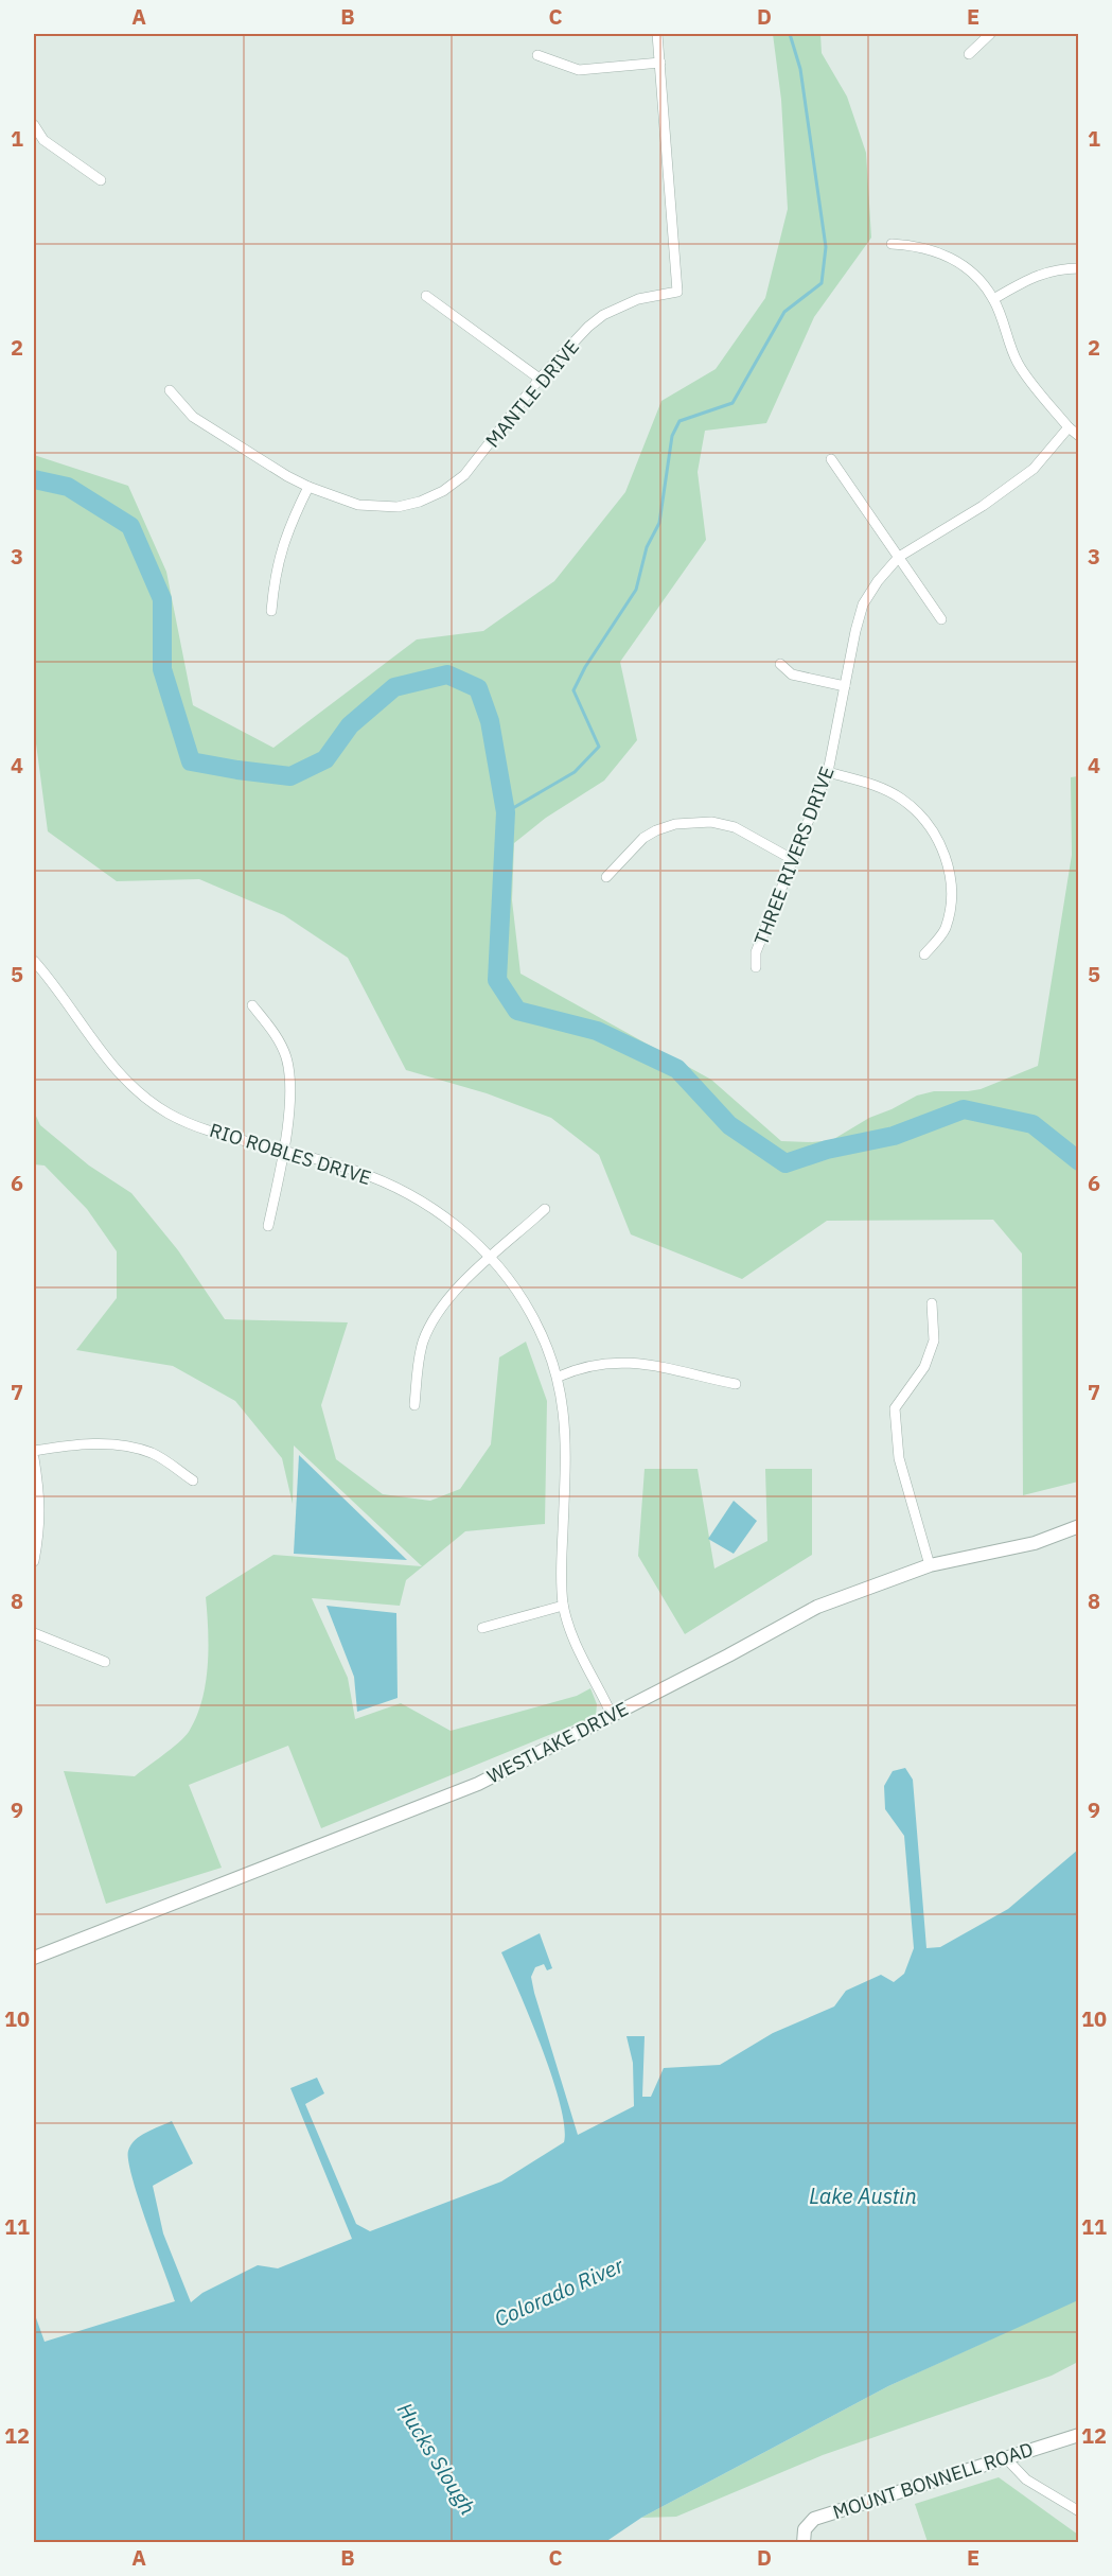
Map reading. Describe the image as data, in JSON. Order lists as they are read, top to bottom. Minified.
{"streets":{"street":["MANTLE DRIVE","THREE RIVERS DRIVE","RIO ROBLES DRIVE","WESTLAKE DRIVE","MOUNT BONNELL ROAD"]},"crossings":[["RIO ROBLES DRIVE","WESTLAKE DRIVE"]],"water":["Lake Austin","Colorado River","Hucks Slough"],"grid":{"columns":["A","B","C","D","E"],"rows":["1","2","3","4","5","6","7","8","9","10","11","12"]}}
